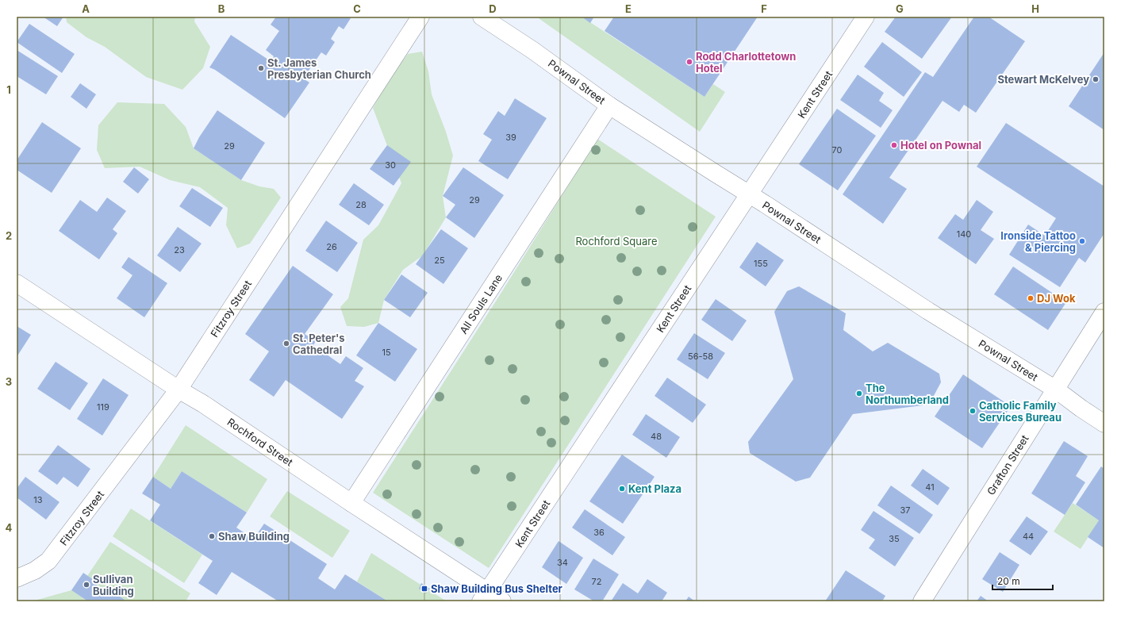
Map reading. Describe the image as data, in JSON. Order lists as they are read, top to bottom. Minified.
{"streets":{"street":["Pownal Street","Kent Street","All Souls Lane","Fitzroy Street","Rochford Street","Grafton Street"]},"crossings":[["Pownal Street","Kent Street"],["Pownal Street","All Souls Lane"],["Pownal Street","Grafton Street"],["Kent Street","Rochford Street"],["All Souls Lane","Rochford Street"],["Fitzroy Street","Rochford Street"]],"parks":["Rochford Square"],"places":{"other":["Rodd Charlottetown Hotel","St. James Presbyterian Church","Stewart McKelvey","Hotel on Pownal","Ironside Tattoo & Piercing","DJ Wok","St. Peter's Cathedral","The Northumberland","Catholic Family Services Bureau","Kent Plaza","Shaw Building","Sullivan Building"],"transit":["Shaw Building Bus Shelter"]},"house_numbers":["39","29","70","30","29","28","140","26","23","25","155","15","56-58","119","48","41","13","37","36","44","35","34","72"],"scale_bar":"20 m","grid":{"columns":["A","B","C","D","E","F","G","H"],"rows":["1","2","3","4"]}}
